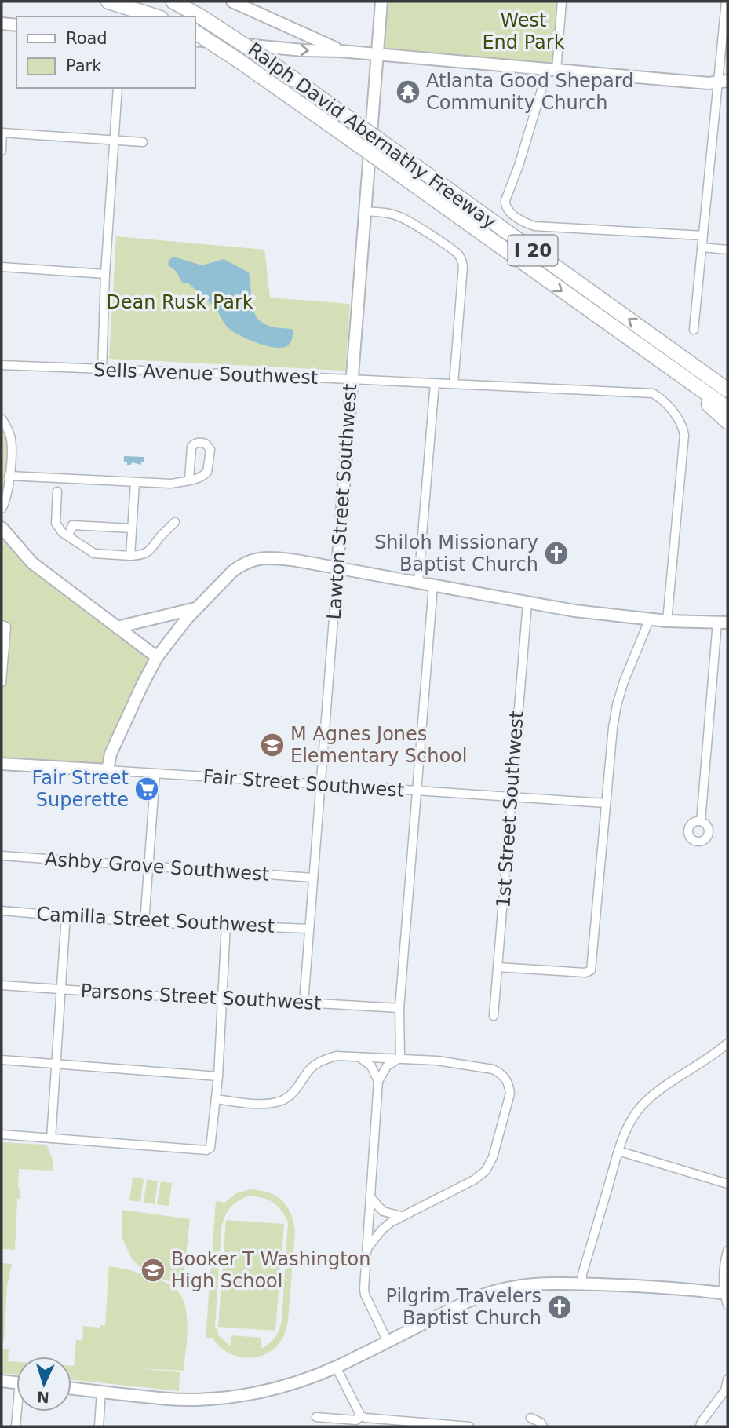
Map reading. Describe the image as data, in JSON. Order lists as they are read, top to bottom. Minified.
{"streets":{"highway":["Ralph David Abernathy Freeway","I 20"],"street":["Sells Avenue Southwest","Lawton Street Southwest","Fair Street Southwest","1st Street Southwest","Ashby Grove Southwest","Camilla Street Southwest","Parsons Street Southwest"]},"crossings":[["Sells Avenue Southwest","Lawton Street Southwest"],["Lawton Street Southwest","Fair Street Southwest"],["Lawton Street Southwest","Ashby Grove Southwest"],["Lawton Street Southwest","Camilla Street Southwest"],["Lawton Street Southwest","Parsons Street Southwest"],["Fair Street Southwest","1st Street Southwest"]],"parks":["West End Park","Dean Rusk Park"],"places":{"temple":["Atlanta Good Shepard Community Church"],"church":["Shiloh Missionary Baptist Church","Pilgrim Travelers Baptist Church"],"school or university":["M Agnes Jones Elementary School","Booker T Washington High School"],"supermarket":["Fair Street Superette"]},"legend":["Road","Park"],"north":"bottom"}
